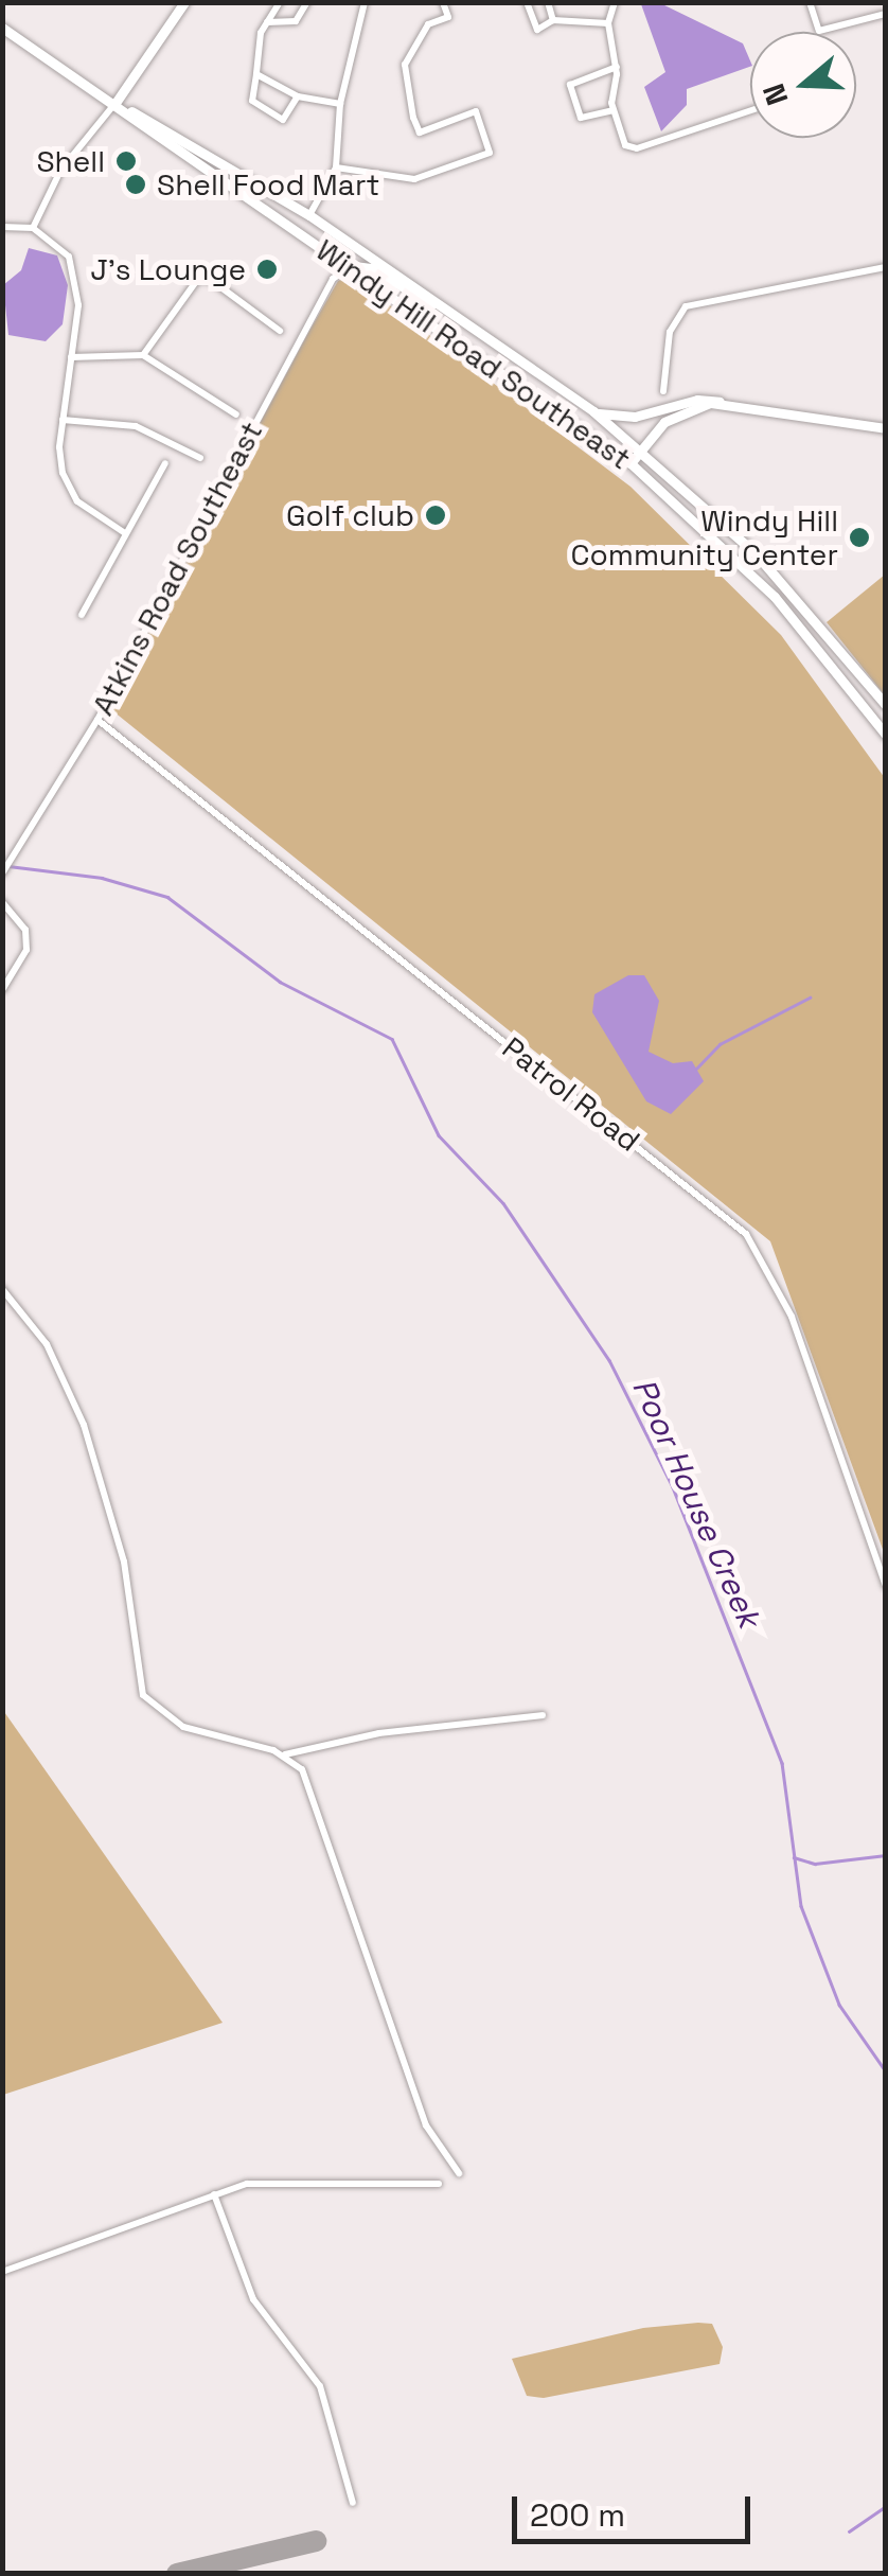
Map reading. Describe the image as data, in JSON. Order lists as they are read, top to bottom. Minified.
{"streets":{"main road":["Windy Hill Road Southeast"],"street":["Atkins Road Southeast","Patrol Road"]},"crossings":[["Windy Hill Road Southeast","Atkins Road Southeast"],["Atkins Road Southeast","Patrol Road"]],"water":["Poor House Creek"],"places":["Shell","Shell Food Mart","J's Lounge","Golf club","Windy Hill Community Center"],"scale_bar":"200 m","north":"left"}
